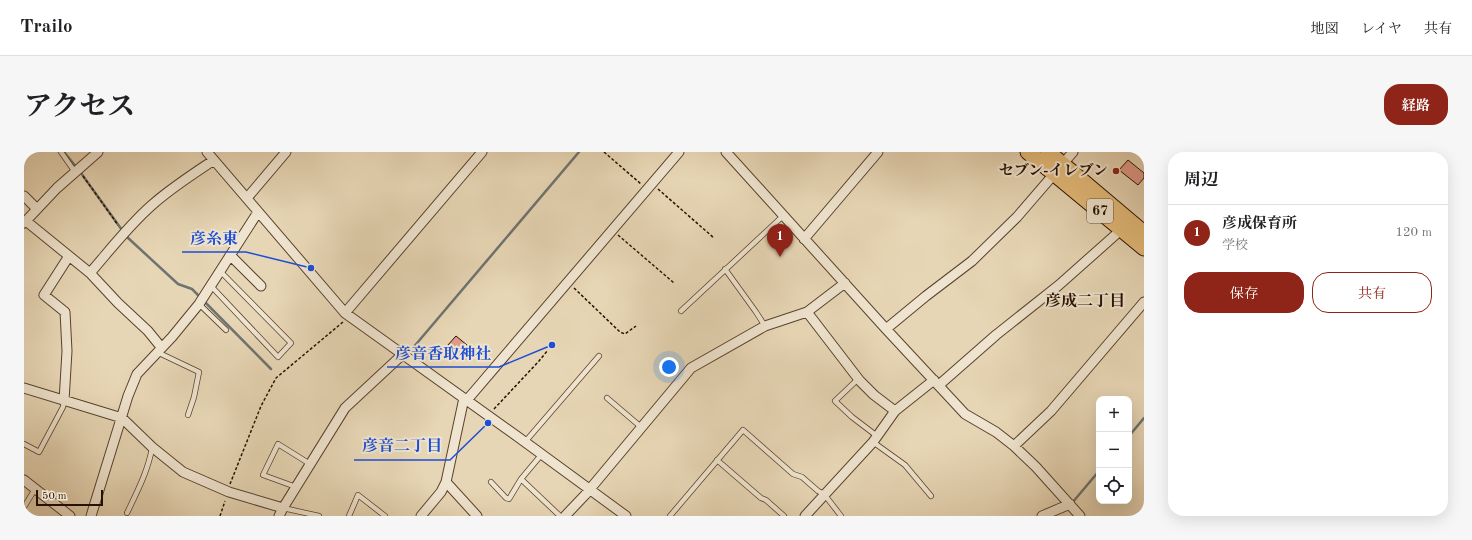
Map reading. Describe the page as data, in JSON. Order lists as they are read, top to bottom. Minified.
{"streets":{"main road":["67"]},"districts":["彦成二丁目"],"places":["セブン-イレブン","彦糸東","彦音香取神社","彦音二丁目"],"scale_bar":"50 m","page":{"header":"Trailo","nav":["地図","レイヤ","共有"],"title":"アクセス","buttons":["経路",["保存","共有"]],"heading":"周辺","list":[{"mark":"1","name":"彦成保育所","note":"学校","value":"120 m"}],"pins":"1","map_buttons":["+","−"],"scale":"50 m"}}
